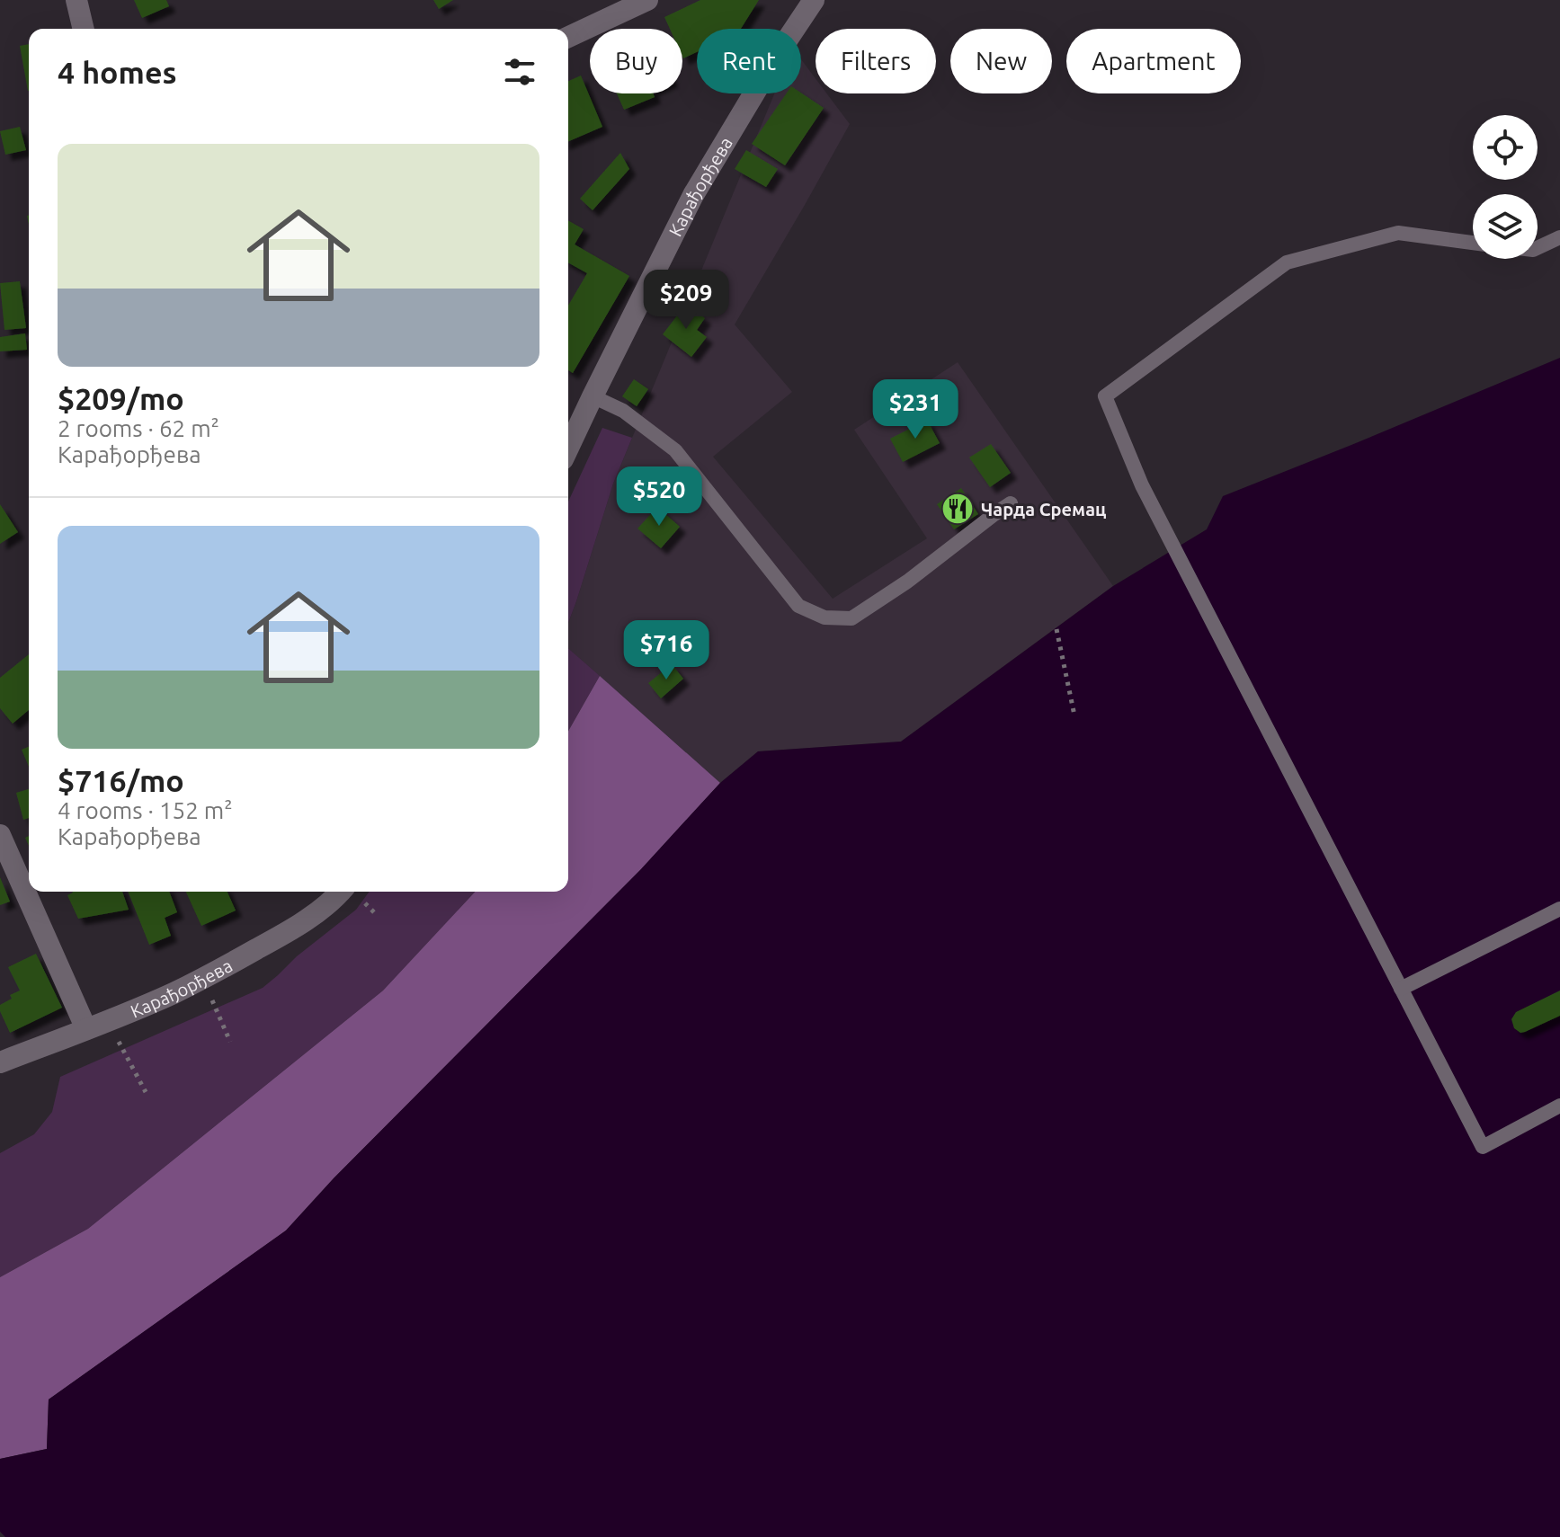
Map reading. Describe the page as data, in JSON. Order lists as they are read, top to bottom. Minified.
{"streets":{"main road":["Карађорђева"]},"places":{"restaurant":["Чарда Сремац"]},"page":{"chip":["Buy","Rent","Filters","New","Apartment"],"heading":"4 homes","list":[{"name":"$209/mo","note":"2 rooms · 62 m² · Карађорђева"},{"name":"$716/mo","note":"4 rooms · 152 m² · Карађорђева"}],"price":["$209","$231","$520","$716"]}}
